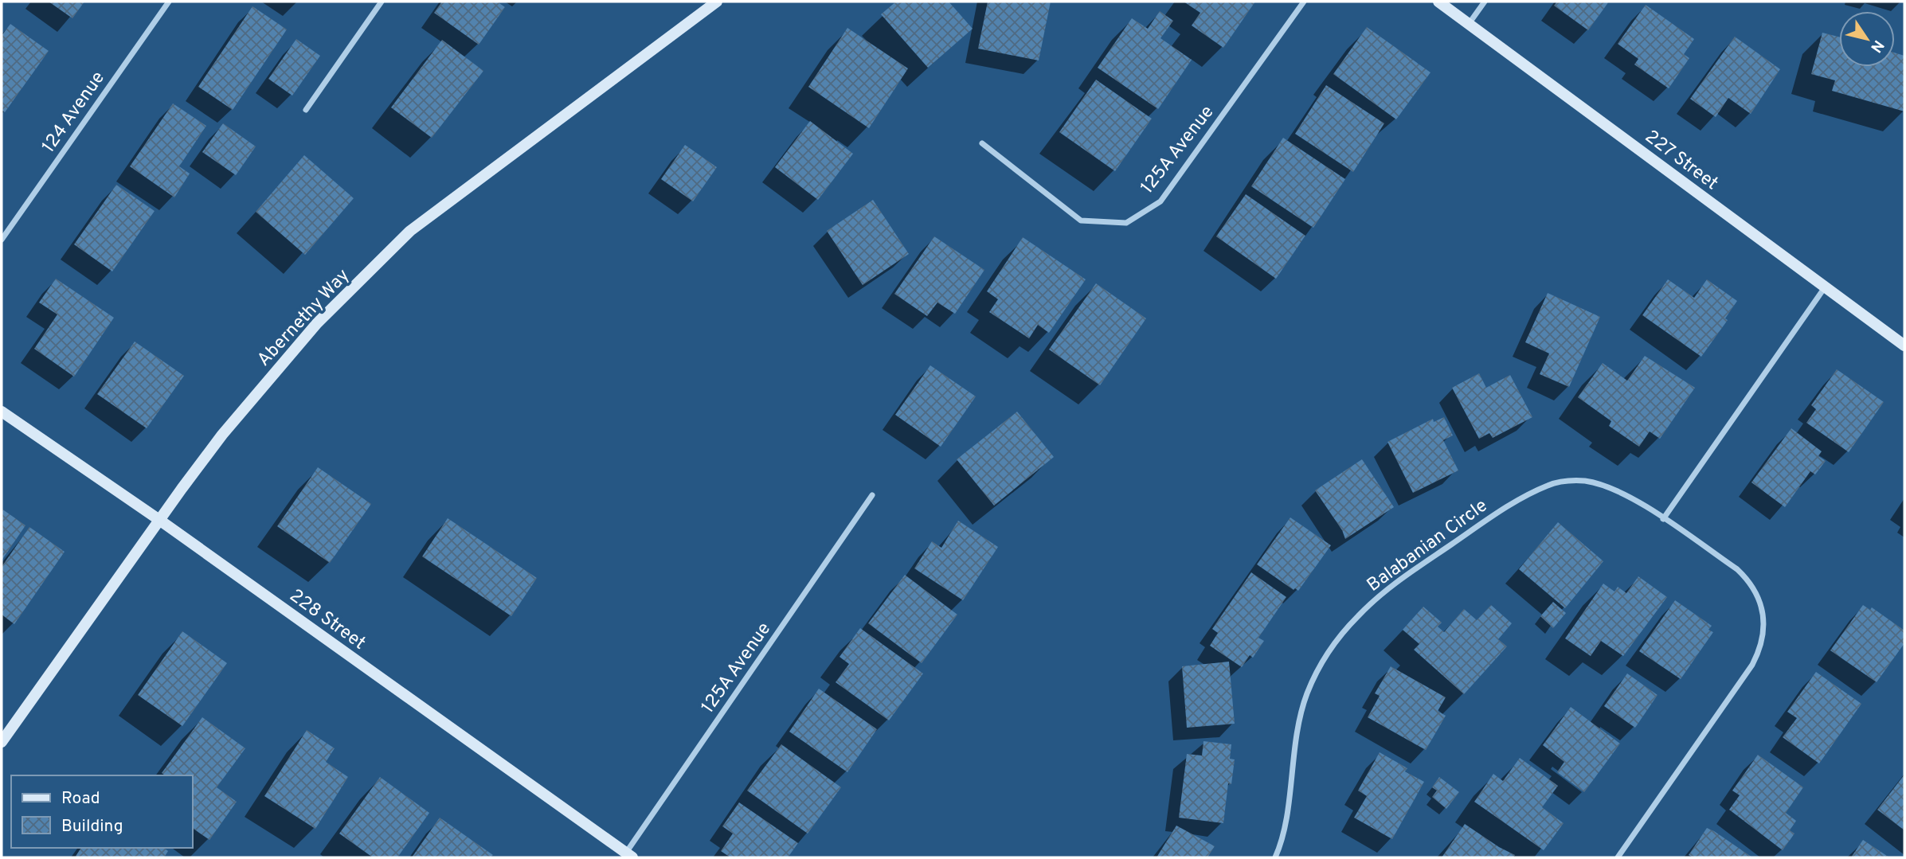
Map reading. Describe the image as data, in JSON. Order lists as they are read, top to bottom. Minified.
{"streets":{"street":["124 Avenue","125A Avenue","227 Street","Abernethy Way","Balabanian Circle","228 Street"]},"crossings":[["125A Avenue","228 Street"],["Abernethy Way","228 Street"]],"legend":["Road","Building"],"north":"bottom right"}
